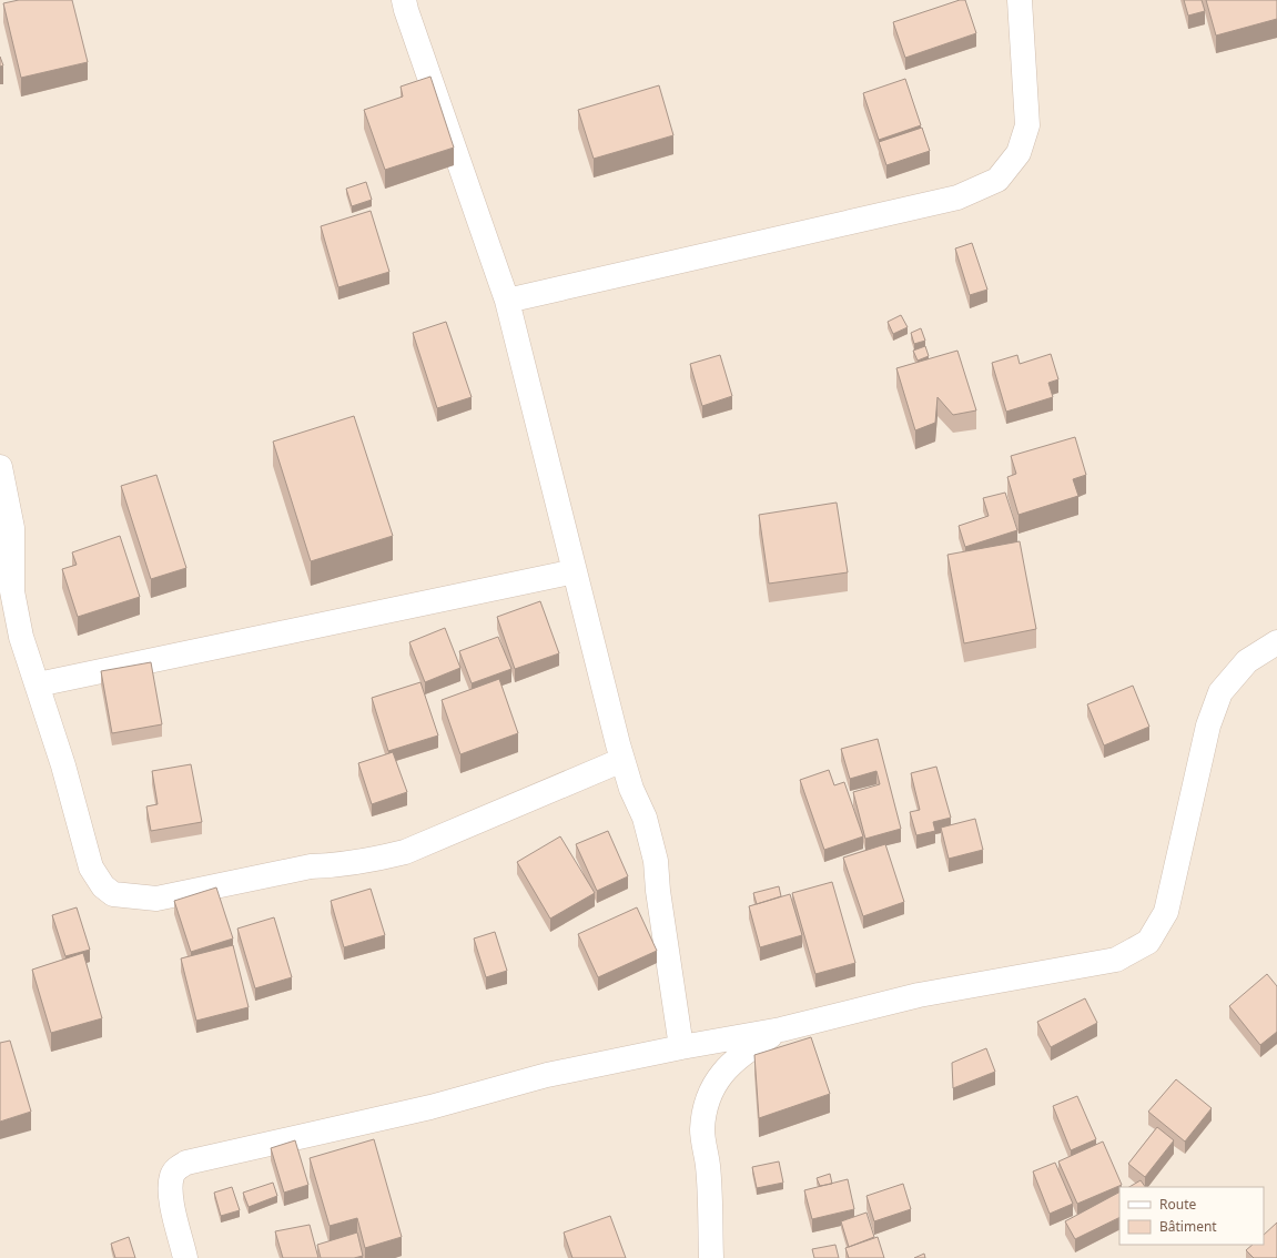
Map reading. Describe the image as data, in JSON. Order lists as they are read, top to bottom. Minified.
{"legend":["Route","Bâtiment"]}
